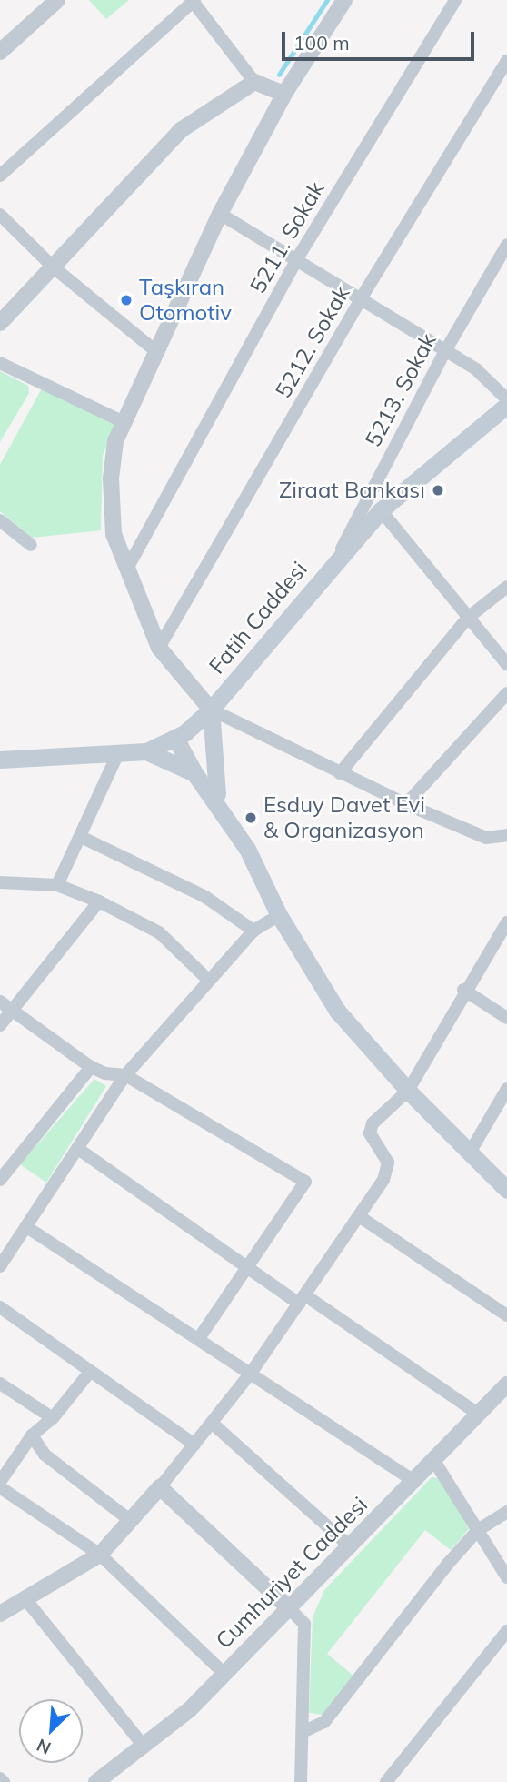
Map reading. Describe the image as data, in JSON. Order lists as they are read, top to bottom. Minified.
{"streets":{"main road":["Fatih Caddesi"],"street":["5211. Sokak","5212. Sokak","5213. Sokak","Cumhuriyet Caddesi"]},"crossings":[["5213. Sokak","Fatih Caddesi"]],"places":["Taşkıran Otomotiv","Ziraat Bankası","Esduy Davet Evi & Organizasyon"],"scale_bar":"100 m","north":"bottom left"}
